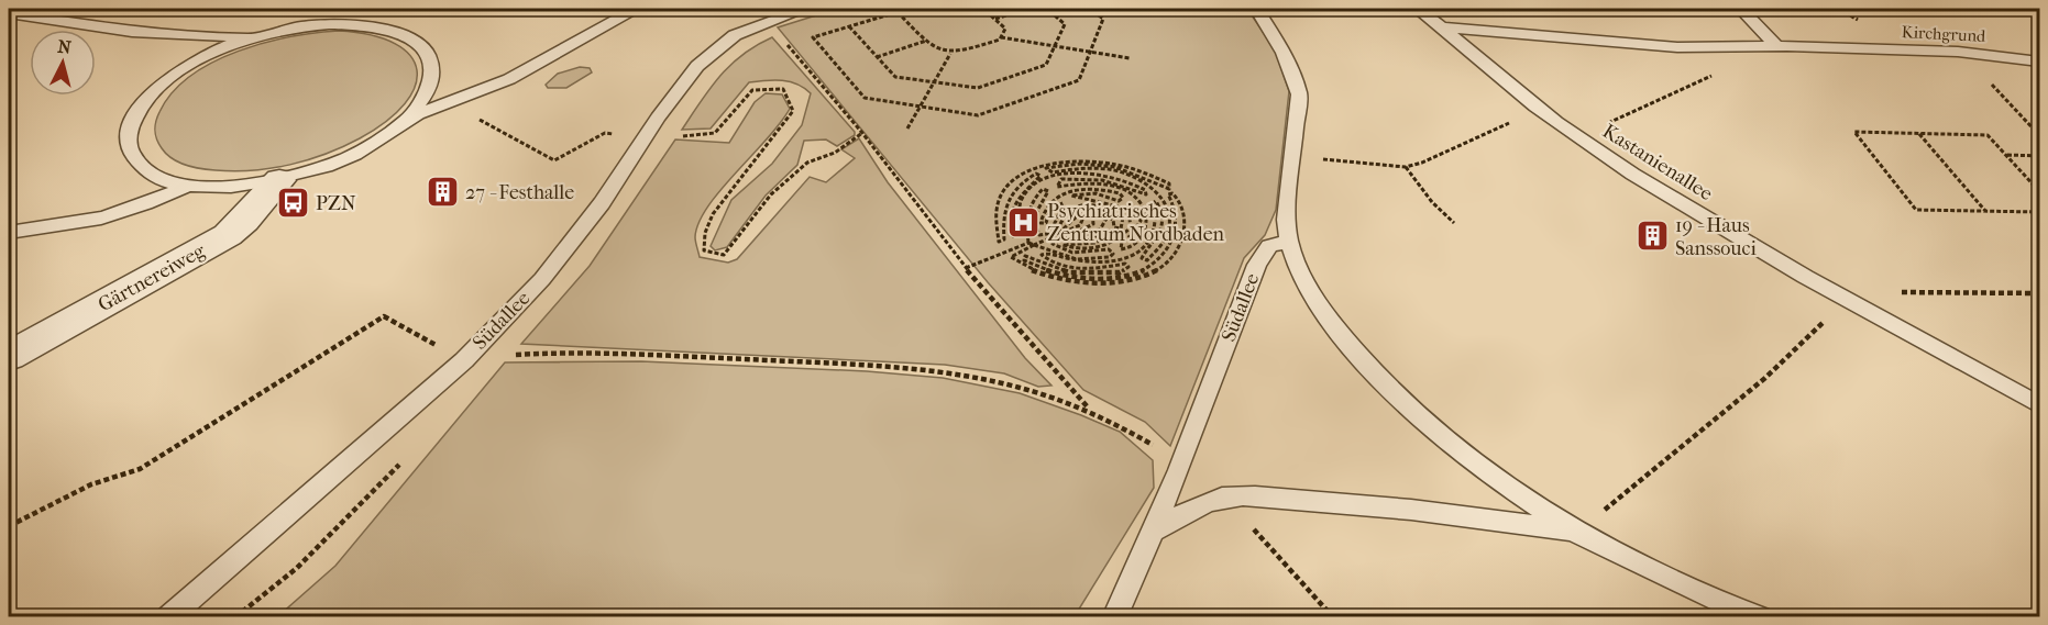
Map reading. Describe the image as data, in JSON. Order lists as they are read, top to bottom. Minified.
{"streets":{"street":["Gärtnereiweg"],"lane":["Kirchgrund","Kastanienallee","Südallee"]},"crossings":[["Kirchgrund","Kastanienallee"]],"places":{"building":["27 - Festhalle","19 - Haus Sanssouci"],"bus stop":["PZN"],"hospital":["Psychiatrisches Zentrum Nordbaden"]},"north":"top"}
